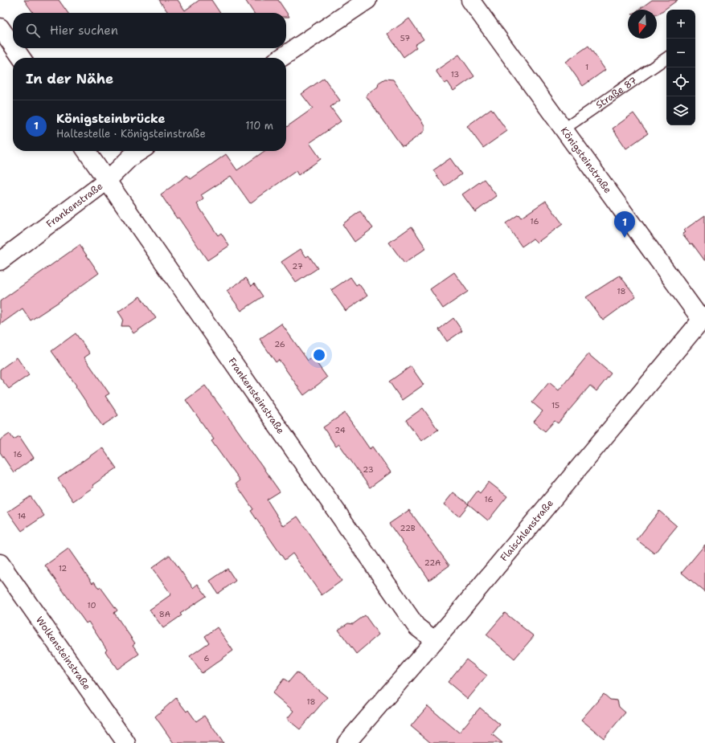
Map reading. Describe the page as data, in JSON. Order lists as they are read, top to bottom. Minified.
{"streets":{"street":["Königsteinstraße","Frankenstraße","Frankensteinstraße","Flaischlenstraße","Wolkensteinstraße"],"lane":["Straße 87"]},"crossings":[["Straße 87","Königsteinstraße"],["Königsteinstraße","Flaischlenstraße"],["Frankenstraße","Frankensteinstraße"],["Frankensteinstraße","Flaischlenstraße"]],"house_numbers":["57","1","13","16","27","18","26","15","24","16","23","16","14","22B","22A","12","10","8A","6","18"],"north":"bottom","page":{"map_buttons":["+","−"],"search":"Hier suchen","heading":"In der Nähe","list":[{"mark":"1","name":"Königsteinbrücke","note":"Haltestelle · Königsteinstraße","value":"110 m"}],"pins":"1"}}
